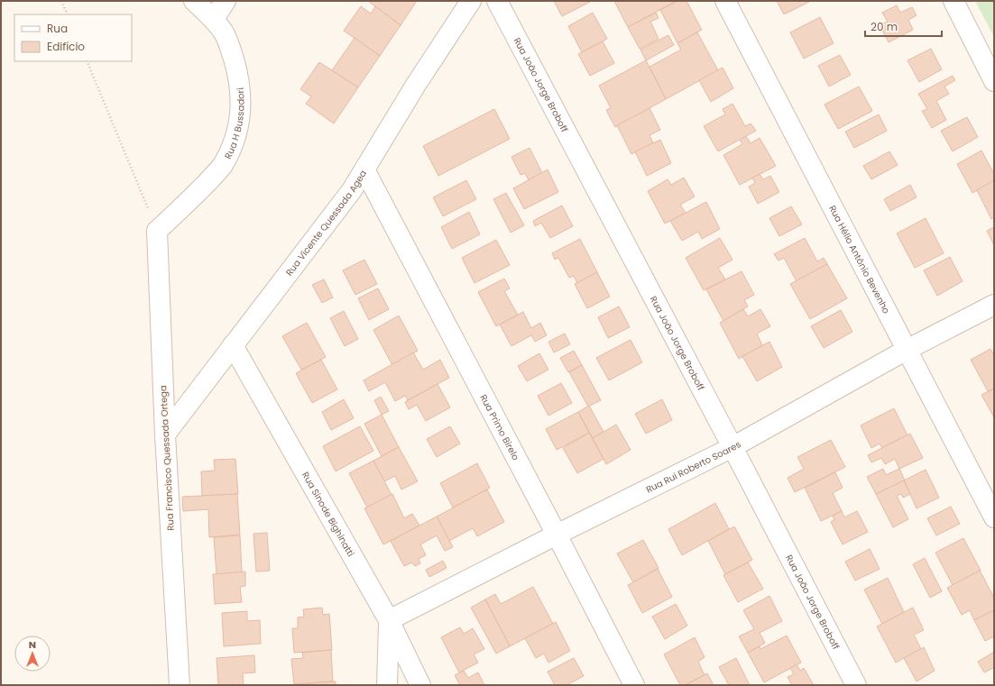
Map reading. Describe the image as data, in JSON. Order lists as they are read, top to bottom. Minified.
{"streets":{"street":["Rua João Jorge Broboff","Rua H Bussadori","Rua Vicente Quessada Agea","Rua Hélio Antônio Bevenho","Rua Primo Birelo","Rua Francisco Quessada Ortega","Rua Rui Roberto Soares","Rua Sinode Bighinatti"]},"crossings":[["Rua João Jorge Broboff","Rua Rui Roberto Soares"],["Rua H Bussadori","Rua Francisco Quessada Ortega"],["Rua Vicente Quessada Agea","Rua Primo Birelo"],["Rua Vicente Quessada Agea","Rua Francisco Quessada Ortega"],["Rua Vicente Quessada Agea","Rua Sinode Bighinatti"],["Rua Hélio Antônio Bevenho","Rua Rui Roberto Soares"],["Rua Primo Birelo","Rua Rui Roberto Soares"],["Rua Rui Roberto Soares","Rua Sinode Bighinatti"]],"legend":["Rua","Edifício"],"scale_bar":"20 m","north":"top"}
